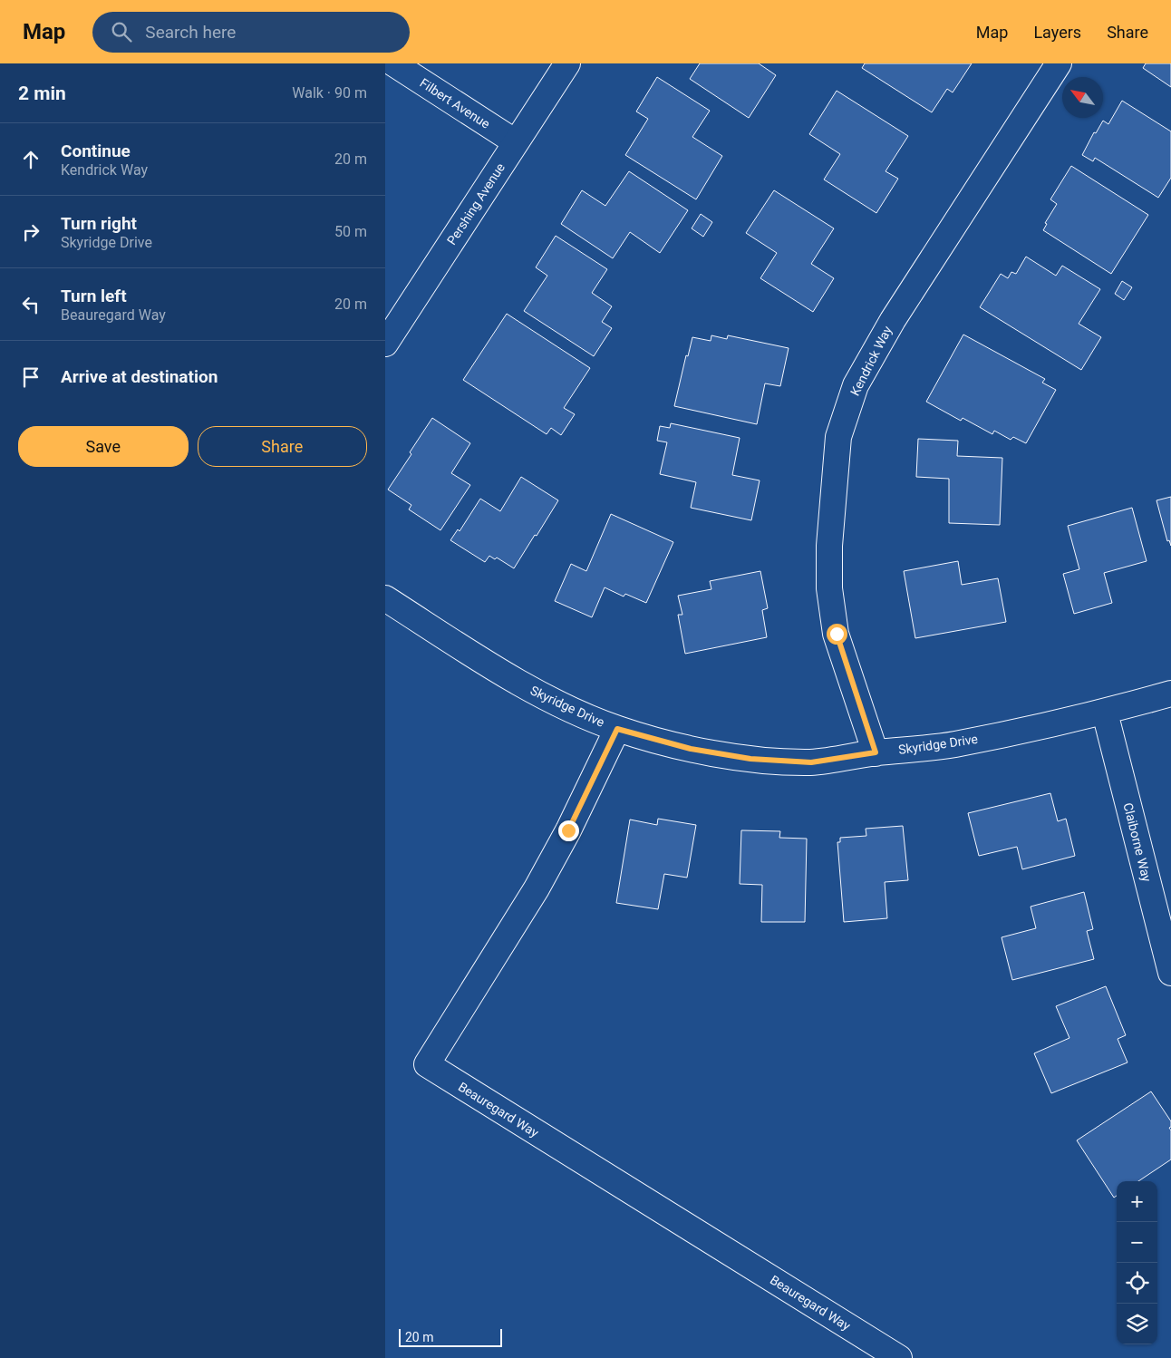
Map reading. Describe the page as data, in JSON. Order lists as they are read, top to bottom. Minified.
{"streets":{"street":["Filbert Avenue","Pershing Avenue","Kendrick Way","Skyridge Drive","Claiborne Way","Beauregard Way"]},"crossings":[["Filbert Avenue","Pershing Avenue"],["Kendrick Way","Skyridge Drive"],["Skyridge Drive","Claiborne Way"],["Skyridge Drive","Beauregard Way"]],"scale_bar":"20 m","north":"top left","page":{"header":"Map","search":"Search here","nav":["Map","Layers","Share"],"heading":["2 min","Walk · 90 m"],"list":[["Continue","Kendrick Way","20 m"],["Turn right","Skyridge Drive","50 m"],["Turn left","Beauregard Way","20 m"],"Arrive at destination"],"buttons":["Save","Share"],"map_buttons":["+","−"],"scale":"20 m"}}
